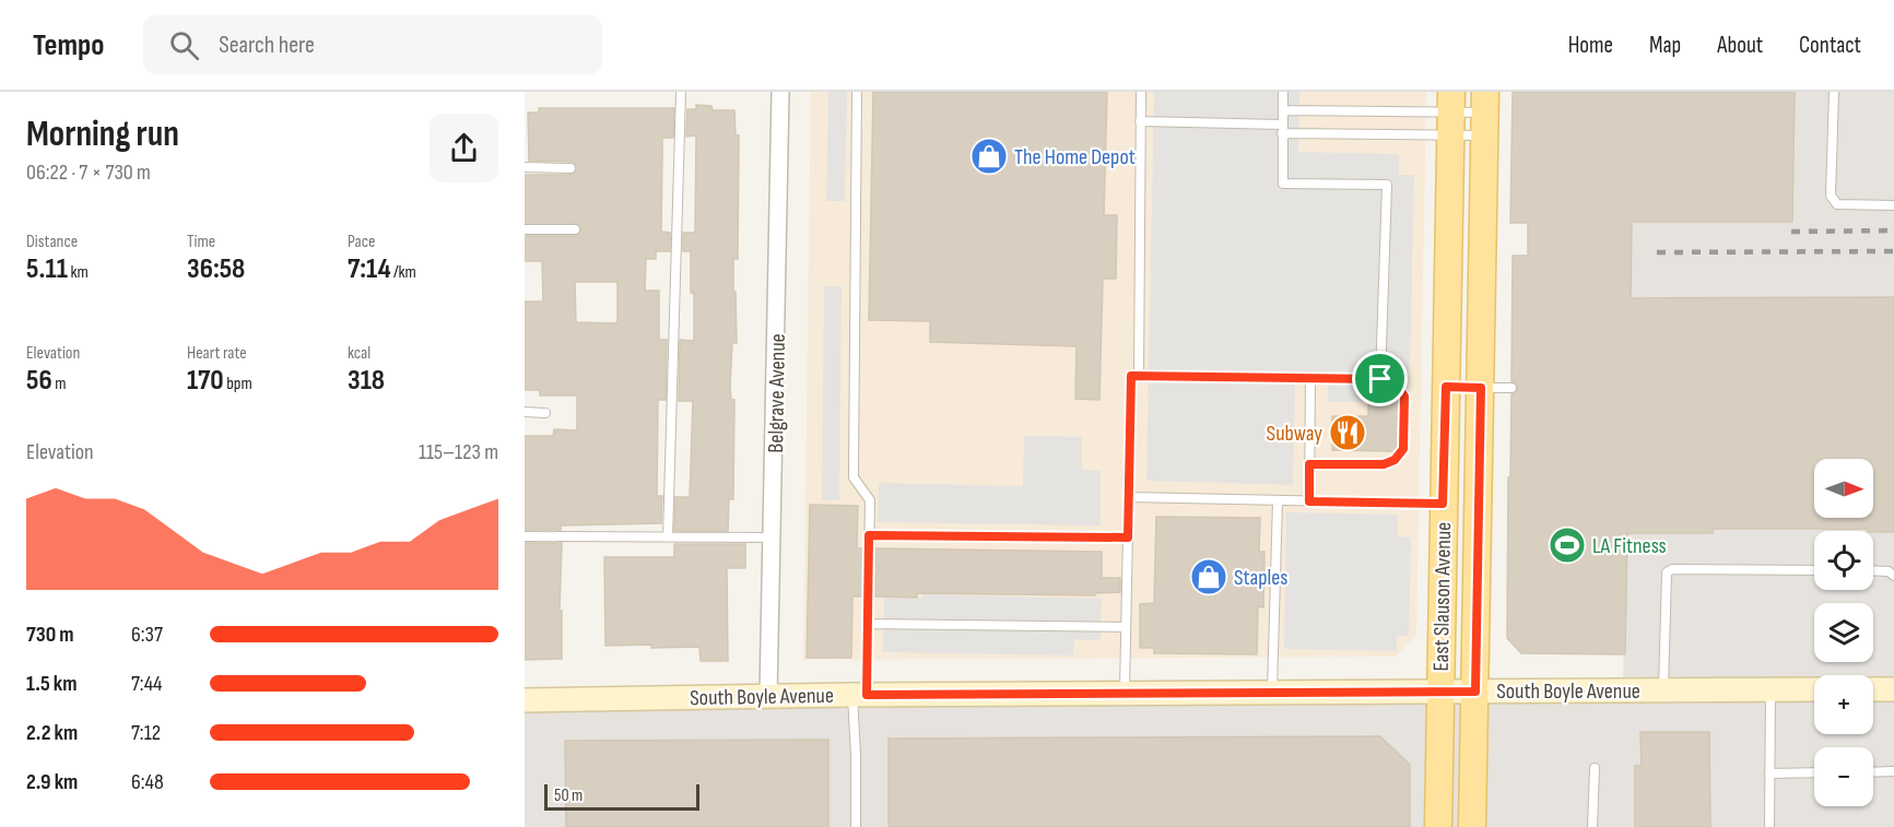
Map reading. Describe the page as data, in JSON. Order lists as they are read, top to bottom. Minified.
{"streets":{"main road":["East Slauson Avenue","South Boyle Avenue"],"street":["Belgrave Avenue"]},"crossings":[["Belgrave Avenue","South Boyle Avenue"],["East Slauson Avenue","South Boyle Avenue"]],"places":{"shop":["The Home Depot","Staples"],"restaurant":["Subway"],"sports":["LA Fitness"]},"scale_bar":"50 m","north":"right","page":{"header":"Tempo","search":"Search here","nav":["Home","Map","About","Contact"],"heading":["Morning run","06:22 · 7 × 730 m"],"stats":[["Distance","5.11 km"],["Time","36:58"],["Pace","7:14 /km"],["Elevation","56 m"],["Heart rate","170 bpm"],["kcal","318"]],"chart":["Elevation","115–123 m"],"map_buttons":["+","−"],"list":[{"name":"730 m","note":"6:37"},{"name":"1.5 km","note":"7:44"},{"name":"2.2 km","note":"7:12"},{"name":"2.9 km","note":"6:48"}],"scale":"50 m"}}
